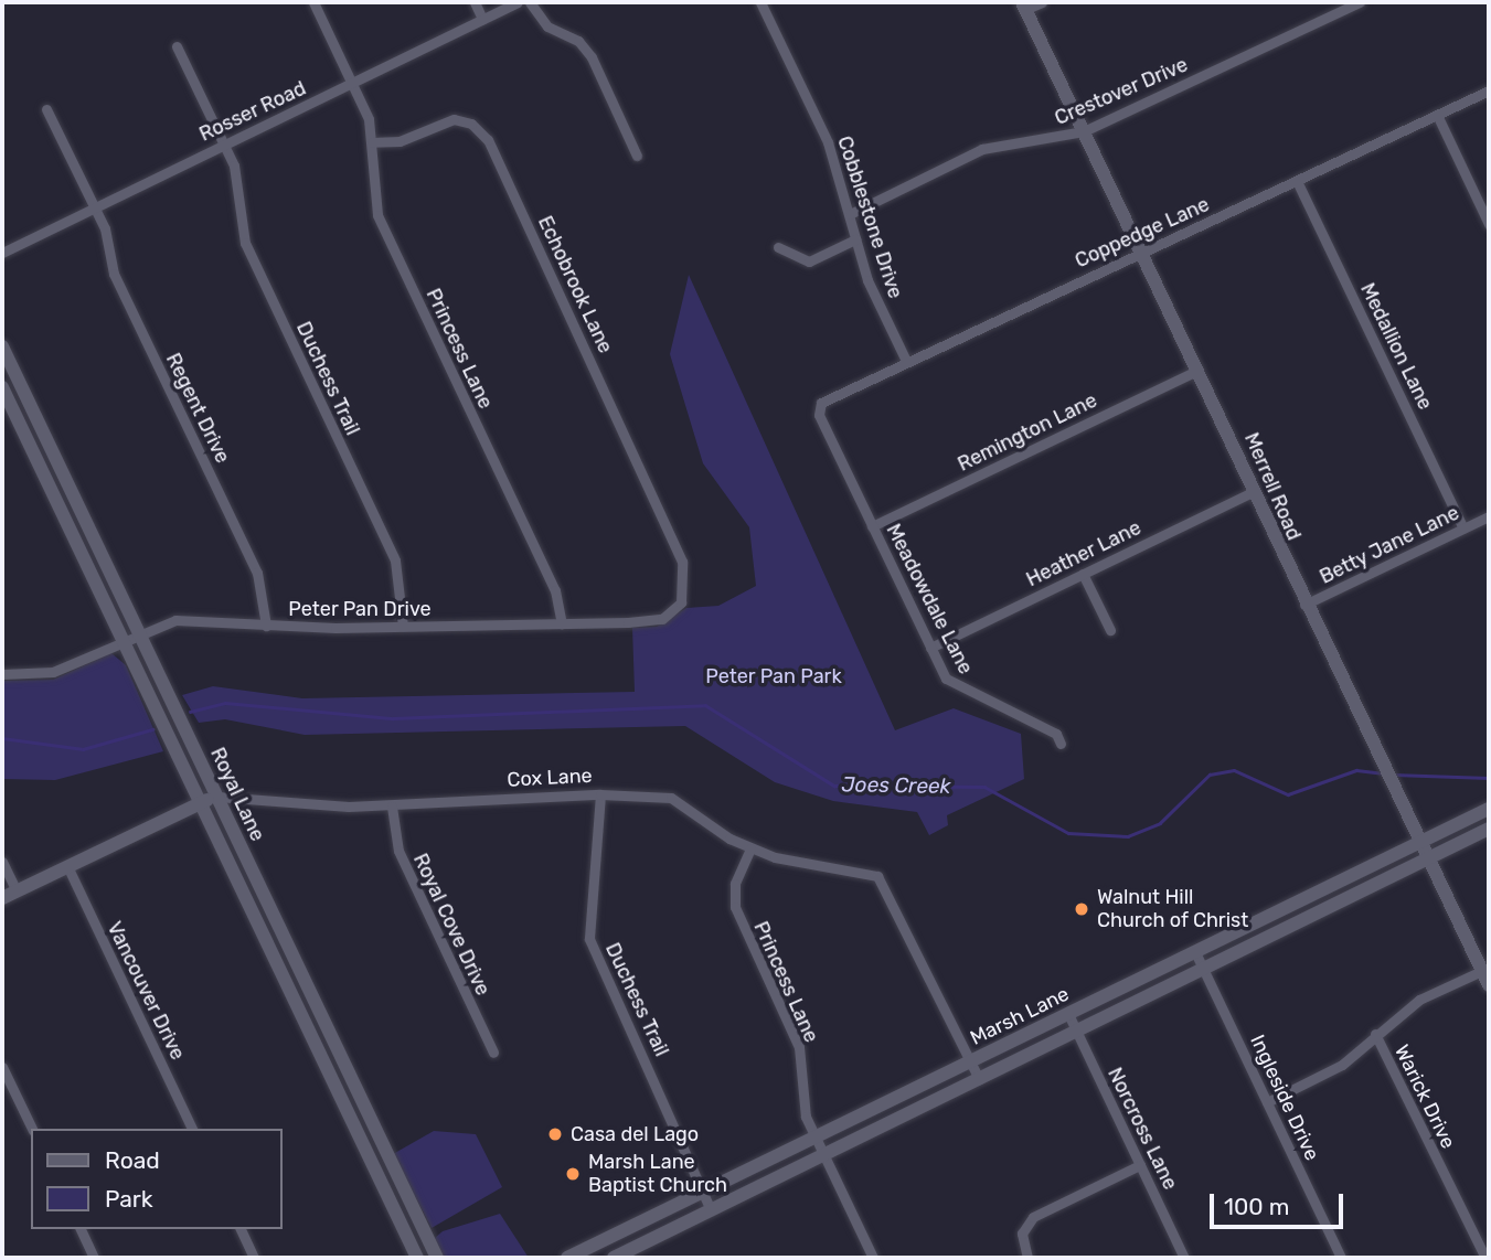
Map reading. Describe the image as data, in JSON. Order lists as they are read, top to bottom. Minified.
{"streets":{"main road":["Merrell Road","Cox Lane","Royal Lane","Marsh Lane"],"street":["Crestover Drive","Rosser Road","Cobblestone Drive","Coppedge Lane","Echobrook Lane","Medallion Lane","Princess Lane","Duchess Trail","Regent Drive","Remington Lane","Betty Jane Lane","Heather Lane","Meadowdale Lane","Peter Pan Drive","Royal Cove Drive","Vancouver Drive","Warick Drive","Ingleside Drive","Norcross Lane"]},"crossings":[["Crestover Drive","Cobblestone Drive"],["Crestover Drive","Merrell Road"],["Rosser Road","Princess Lane"],["Rosser Road","Duchess Trail"],["Rosser Road","Regent Drive"],["Cobblestone Drive","Coppedge Lane"],["Coppedge Lane","Medallion Lane"],["Coppedge Lane","Merrell Road"],["Coppedge Lane","Meadowdale Lane"],["Echobrook Lane","Princess Lane"],["Echobrook Lane","Peter Pan Drive"],["Medallion Lane","Betty Jane Lane"],["Princess Lane","Peter Pan Drive"],["Princess Lane","Cox Lane"],["Princess Lane","Marsh Lane"],["Duchess Trail","Peter Pan Drive"],["Duchess Trail","Cox Lane"],["Duchess Trail","Marsh Lane"],["Regent Drive","Peter Pan Drive"],["Remington Lane","Merrell Road"],["Remington Lane","Meadowdale Lane"],["Merrell Road","Betty Jane Lane"],["Merrell Road","Heather Lane"],["Merrell Road","Marsh Lane"],["Heather Lane","Meadowdale Lane"],["Peter Pan Drive","Royal Lane"],["Cox Lane","Royal Lane"],["Cox Lane","Royal Cove Drive"],["Cox Lane","Vancouver Drive"],["Cox Lane","Marsh Lane"],["Marsh Lane","Ingleside Drive"],["Marsh Lane","Norcross Lane"]],"water":["Joes Creek"],"parks":["Peter Pan Park"],"places":["Walnut Hill Church of Christ","Casa del Lago","Marsh Lane Baptist Church"],"legend":["Road","Park"],"scale_bar":"100 m"}
